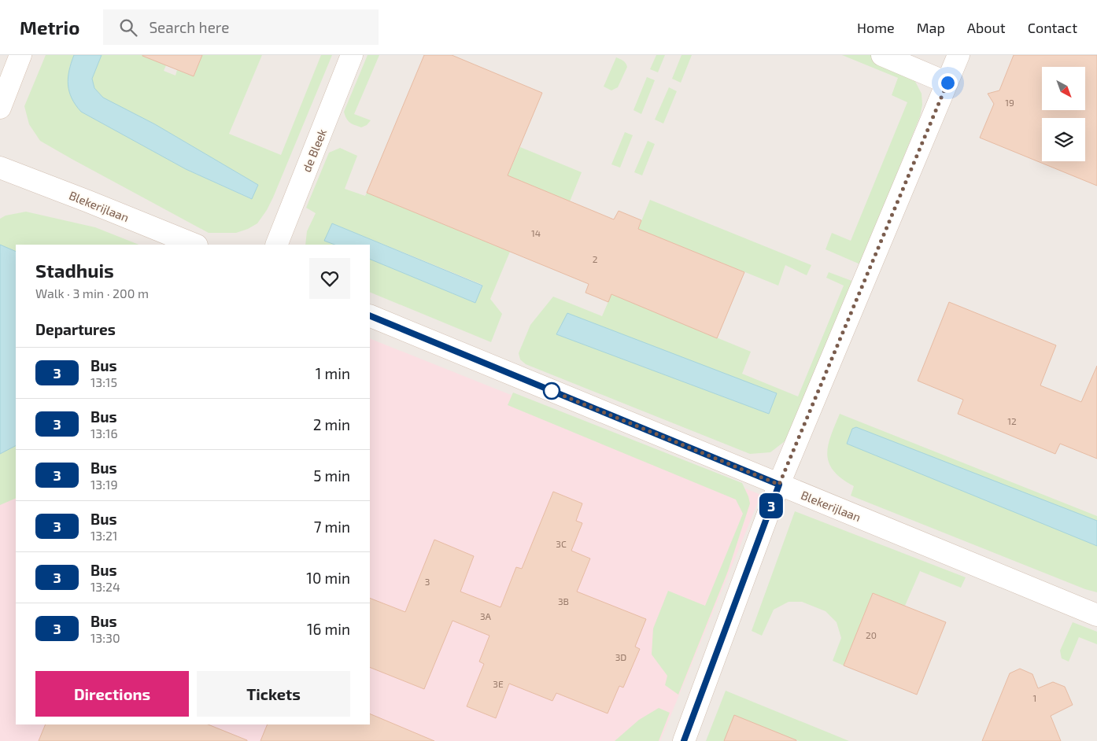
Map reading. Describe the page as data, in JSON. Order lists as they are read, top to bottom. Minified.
{"streets":{"street":["de Bleek","Blekerijlaan"]},"lines":["bus line 3"],"house_numbers":["19","14","2","12","3C","3","3B","3A","20","3D","3E","1"],"north":"bottom right","page":{"header":"Metrio","search":"Search here","nav":["Home","Map","About","Contact"],"on_map":"3","heading":[["Stadhuis","Walk · 3 min · 200 m"],"Departures"],"list":[{"mark":"3","name":"Bus","note":"13:15","value":"1 min"},{"mark":"3","name":"Bus","note":"13:16","value":"2 min"},{"mark":"3","name":"Bus","note":"13:19","value":"5 min"},{"mark":"3","name":"Bus","note":"13:21","value":"7 min"},{"mark":"3","name":"Bus","note":"13:24","value":"10 min"},{"mark":"3","name":"Bus","note":"13:30","value":"16 min"}],"buttons":["Directions","Tickets"]}}
